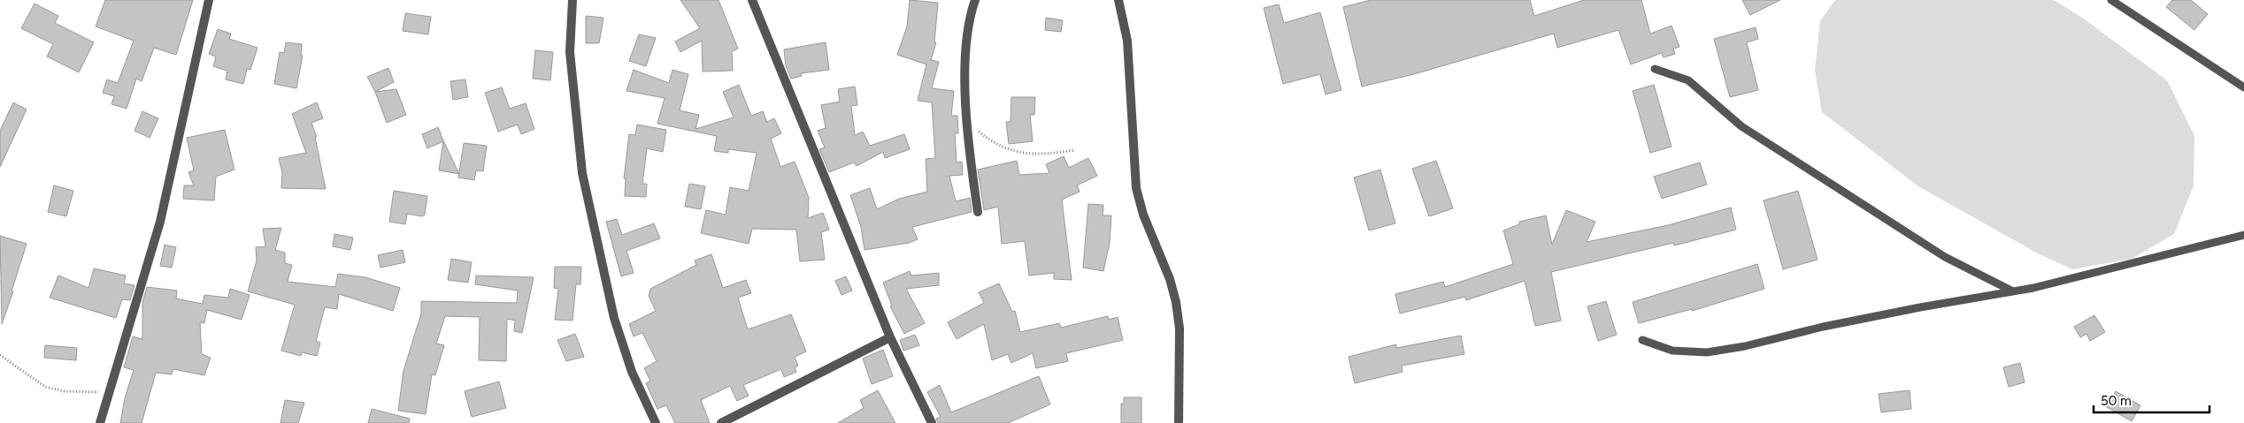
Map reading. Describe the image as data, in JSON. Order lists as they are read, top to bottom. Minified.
{"scale_bar":"50 m"}
